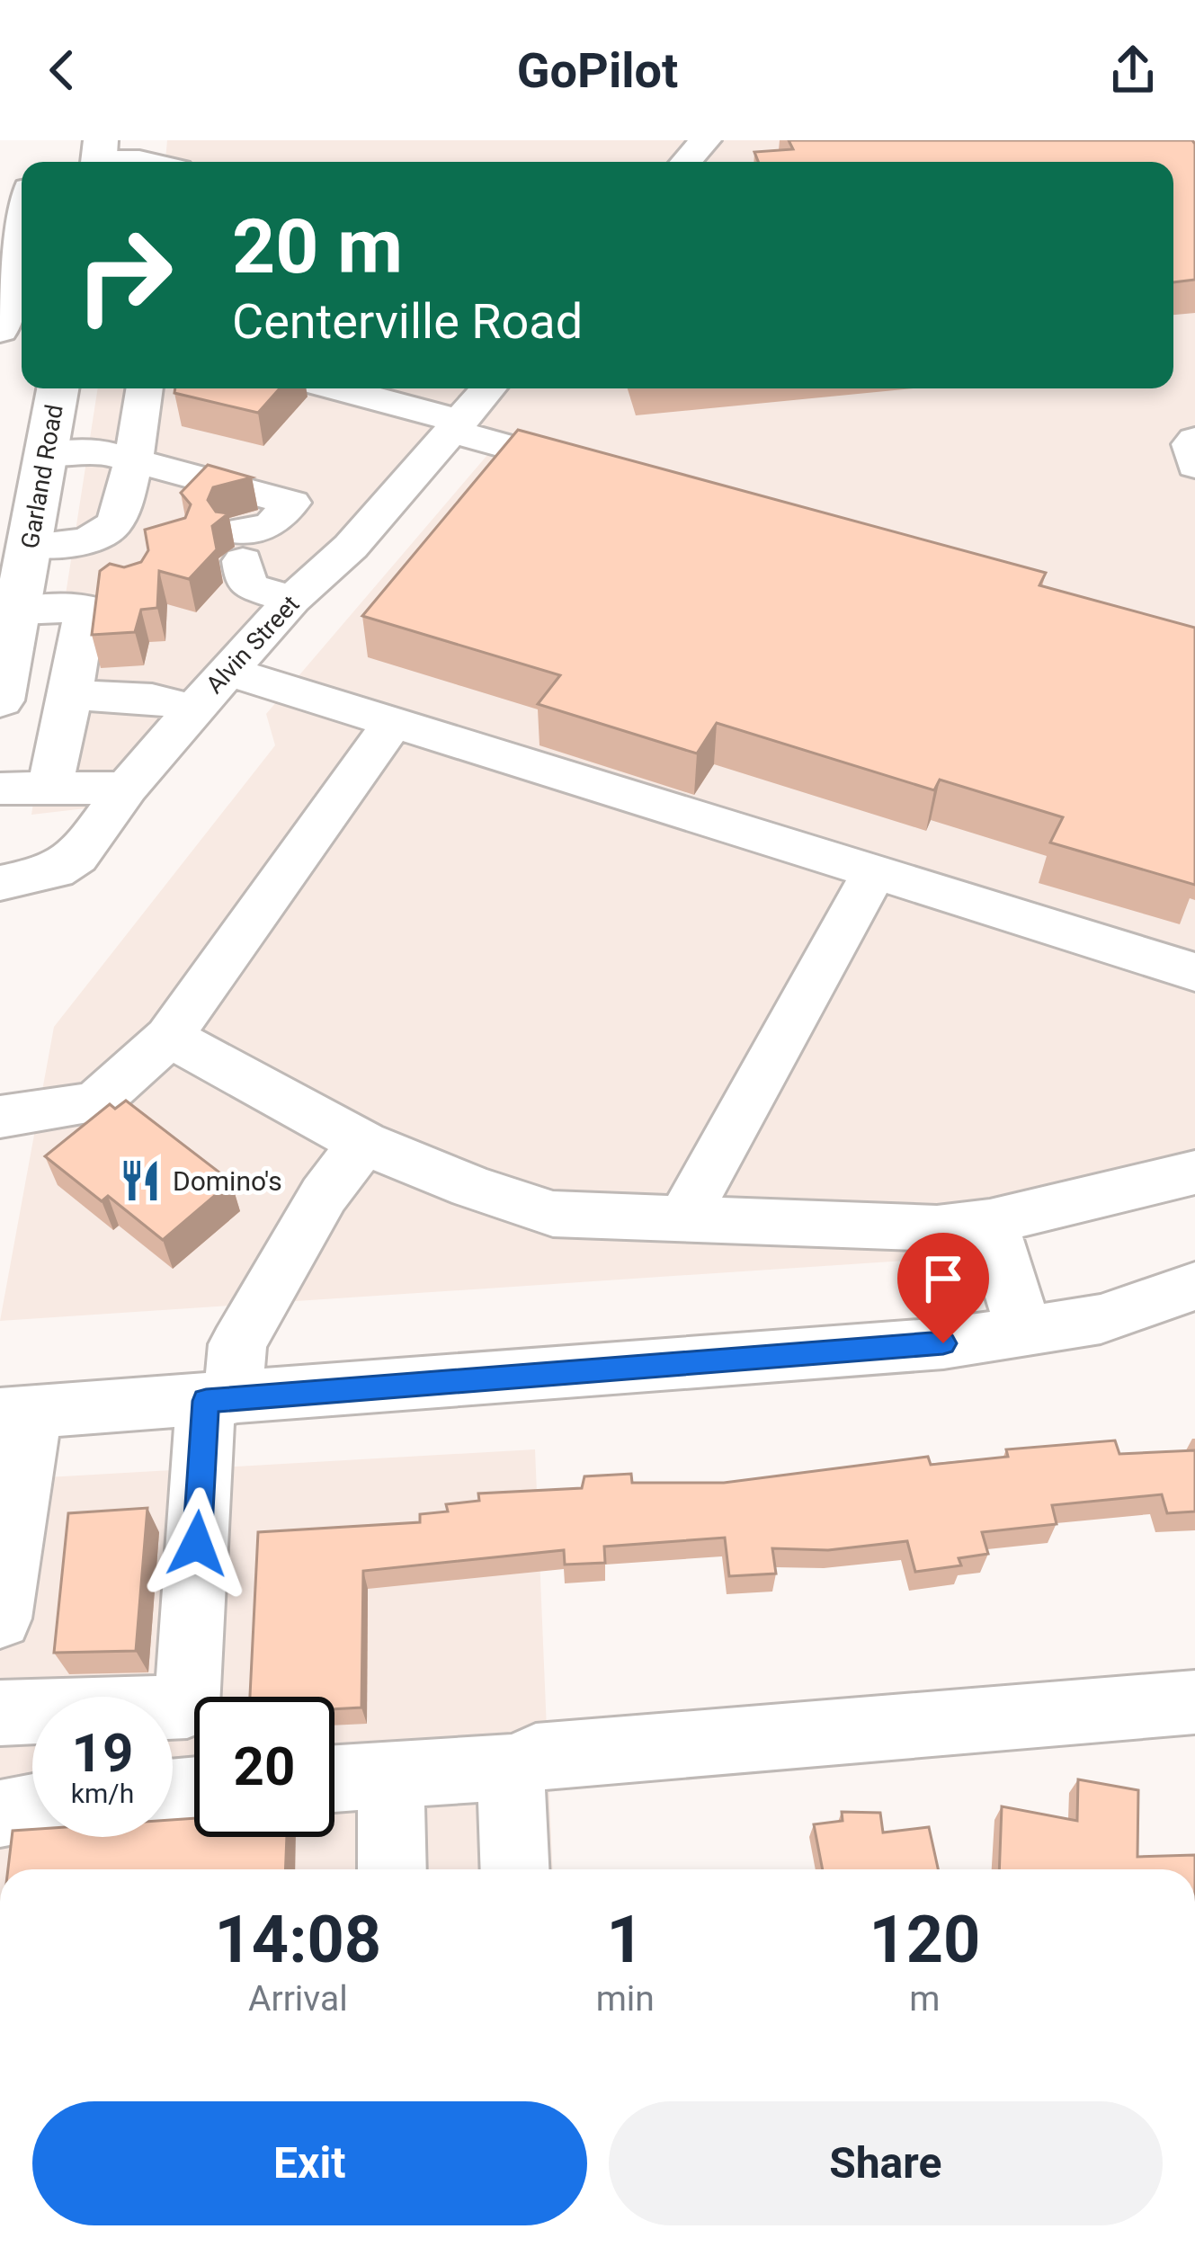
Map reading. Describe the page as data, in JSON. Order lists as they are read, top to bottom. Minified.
{"streets":{"main road":["Garland Road"],"street":["Alvin Street"]},"places":{"restaurant":["Domino's"]},"page":{"header":"GoPilot","turn":["20 m","Centerville Road"],"speed":"19 km/h","limit":"20","eta":["14:08","Arrival","1","min","120","m"],"buttons":["Exit","Share"]}}
